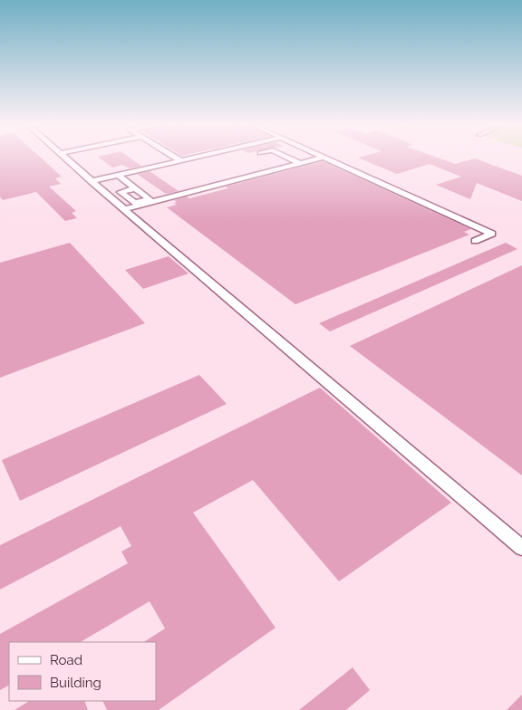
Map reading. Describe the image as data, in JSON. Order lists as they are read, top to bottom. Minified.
{"legend":["Road","Building"]}
